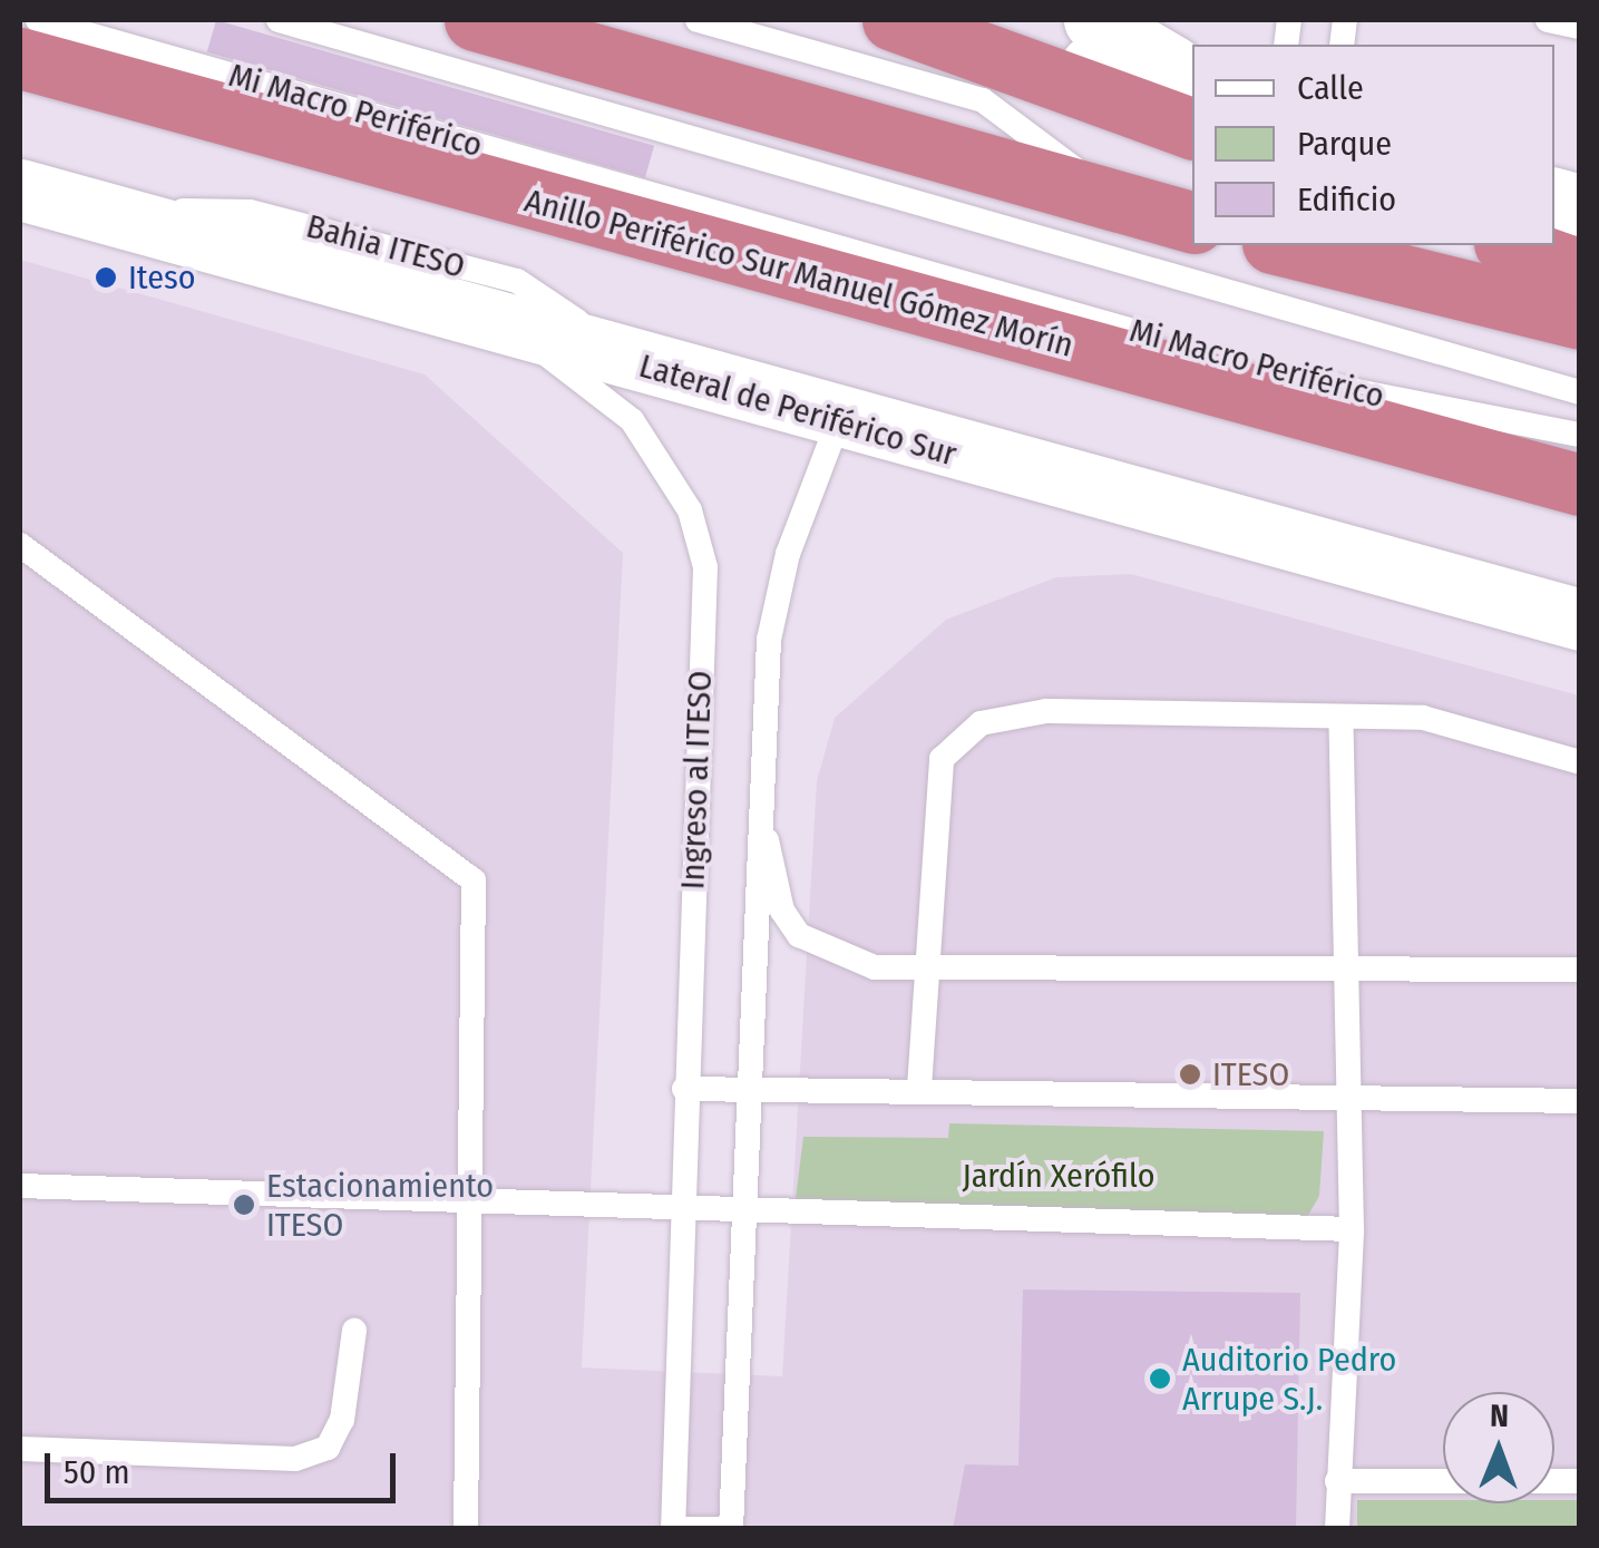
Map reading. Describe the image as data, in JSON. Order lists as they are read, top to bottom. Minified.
{"streets":{"highway":["Anillo Periférico Sur Manuel Gómez Morín"],"street":["Lateral de Periférico Sur"],"lane":["Mi Macro Periférico","Bahia ITESO","Ingreso al ITESO"]},"crossings":[["Bahia ITESO","Lateral de Periférico Sur"],["Lateral de Periférico Sur","Ingreso al ITESO"]],"parks":["Jardín Xerófilo"],"places":["Iteso","ITESO","Estacionamiento ITESO","Auditorio Pedro Arrupe S.J."],"legend":["Calle","Parque","Edificio"],"scale_bar":"50 m","north":"top"}
